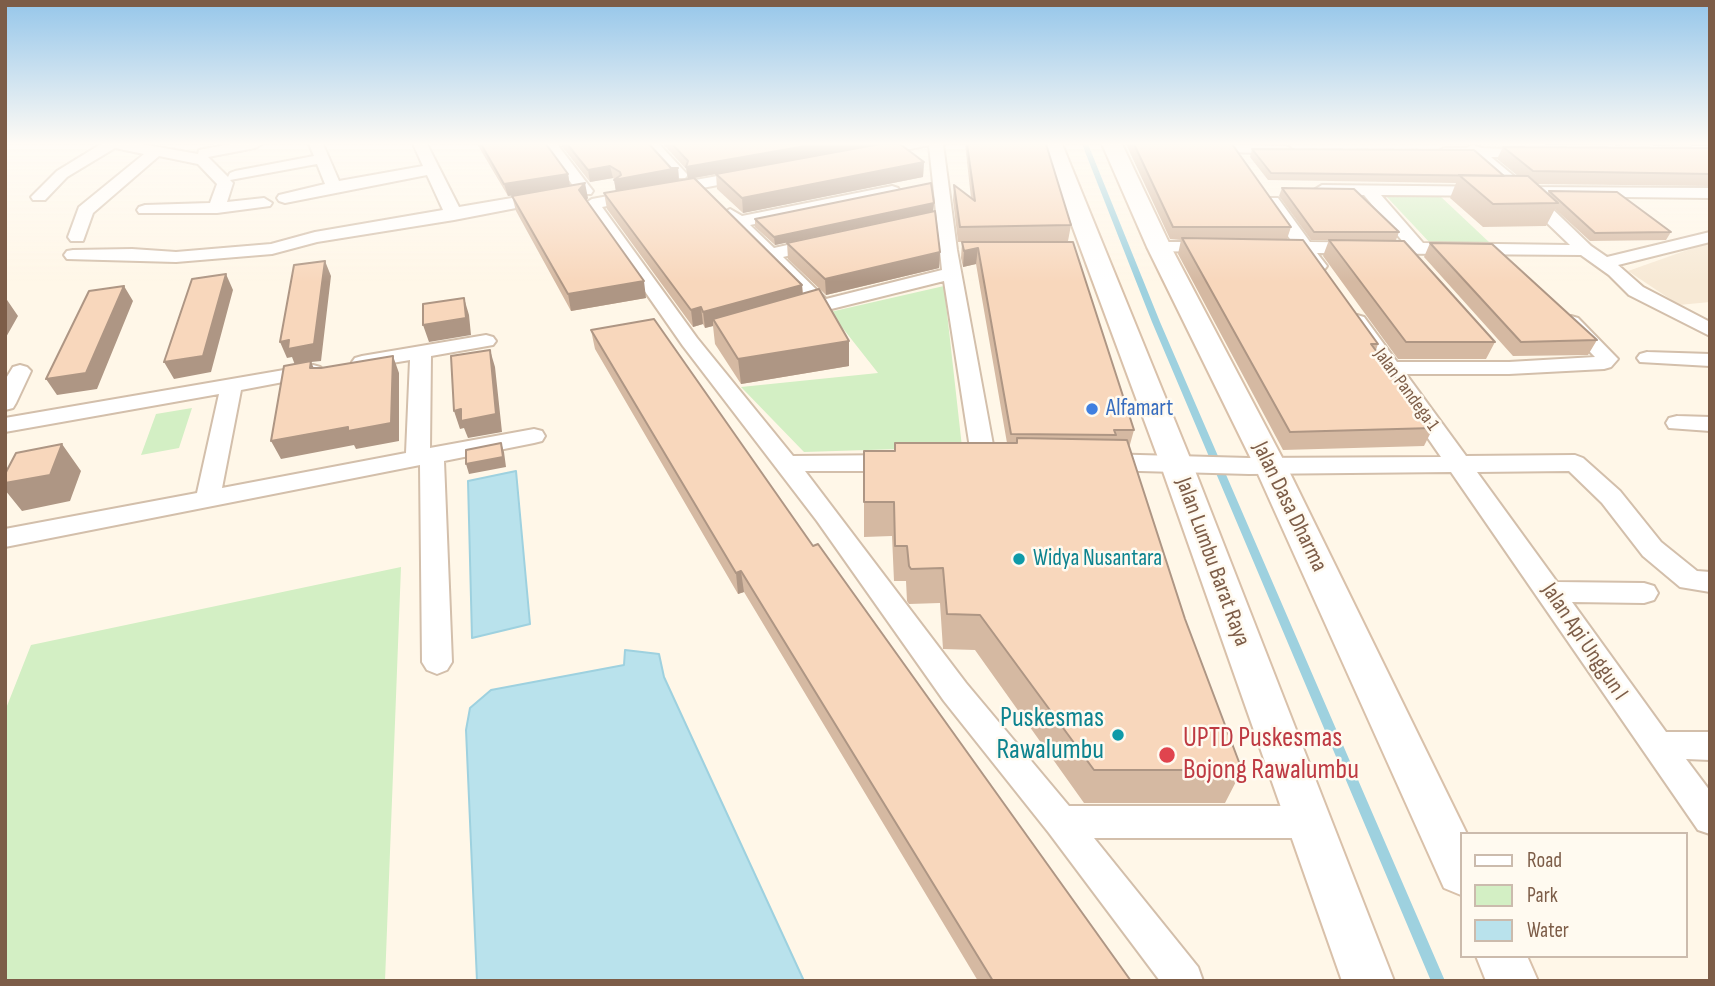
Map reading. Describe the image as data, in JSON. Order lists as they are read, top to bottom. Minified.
{"streets":{"street":["Jalan Pandega 1","Jalan Dasa Dharma","Jalan Lumbu Barat Raya","Jalan Api Unggun I"]},"crossings":[["Jalan Pandega 1","Jalan Api Unggun I"]],"places":["Alfamart","Widya Nusantara","Puskesmas Rawalumbu","UPTD Puskesmas Bojong Rawalumbu"],"legend":["Road","Park","Water"]}
